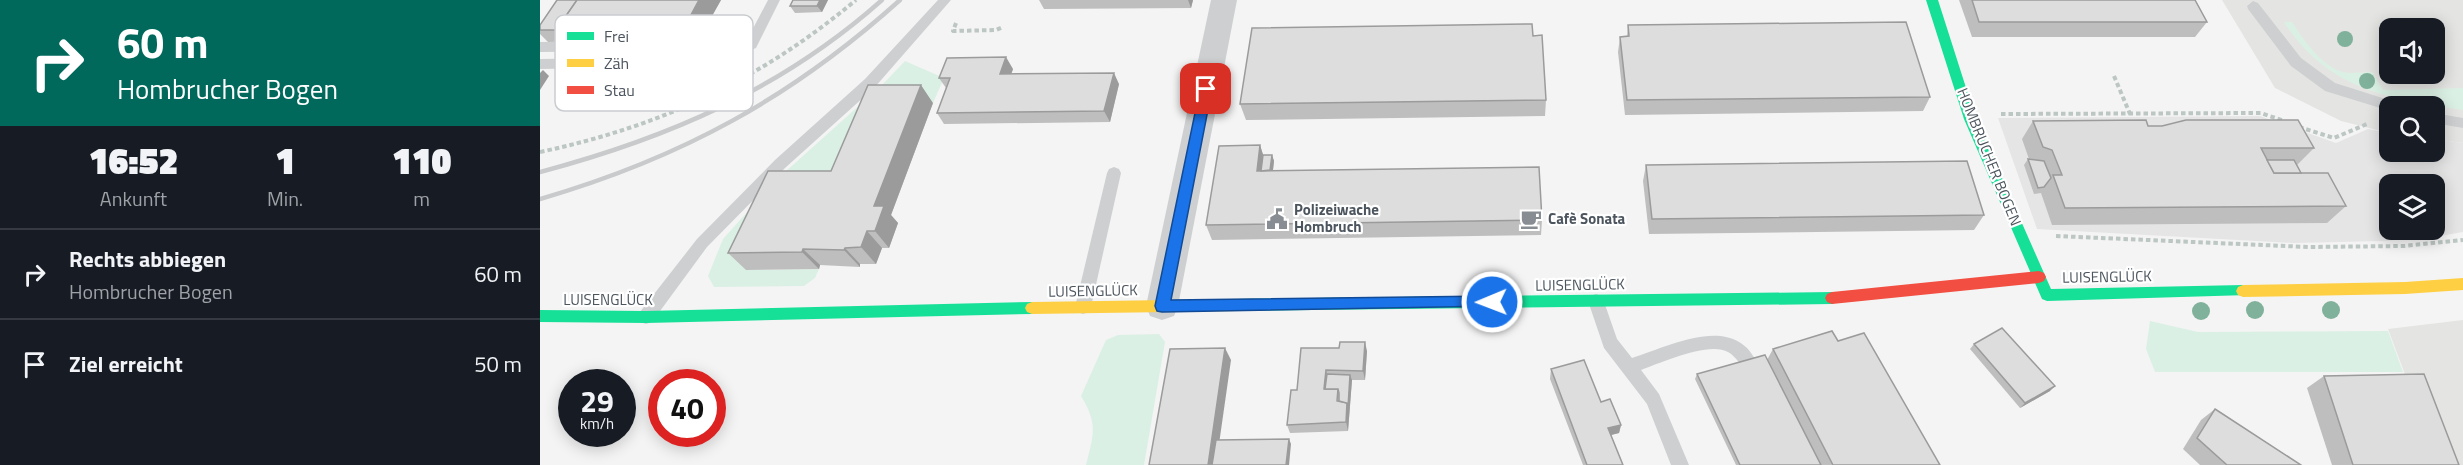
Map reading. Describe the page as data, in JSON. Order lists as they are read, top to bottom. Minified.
{"streets":{"street":["HOMBRUCHER BOGEN","LUISENGLÜCK"]},"crossings":[["HOMBRUCHER BOGEN","LUISENGLÜCK"]],"places":{"public building":["Polizeiwache Hombruch"],"cafe":["Cafè Sonata"]},"legend":["Frei","Zäh","Stau"],"page":{"turn":["60 m","Hombrucher Bogen"],"eta":["16:52","Ankunft","1","Min.","110","m"],"list":[{"name":"Rechts abbiegen","note":"Hombrucher Bogen","value":"60 m"},{"name":"Ziel erreicht","value":"50 m"}],"speed":"29 km/h","limit":"40"}}
